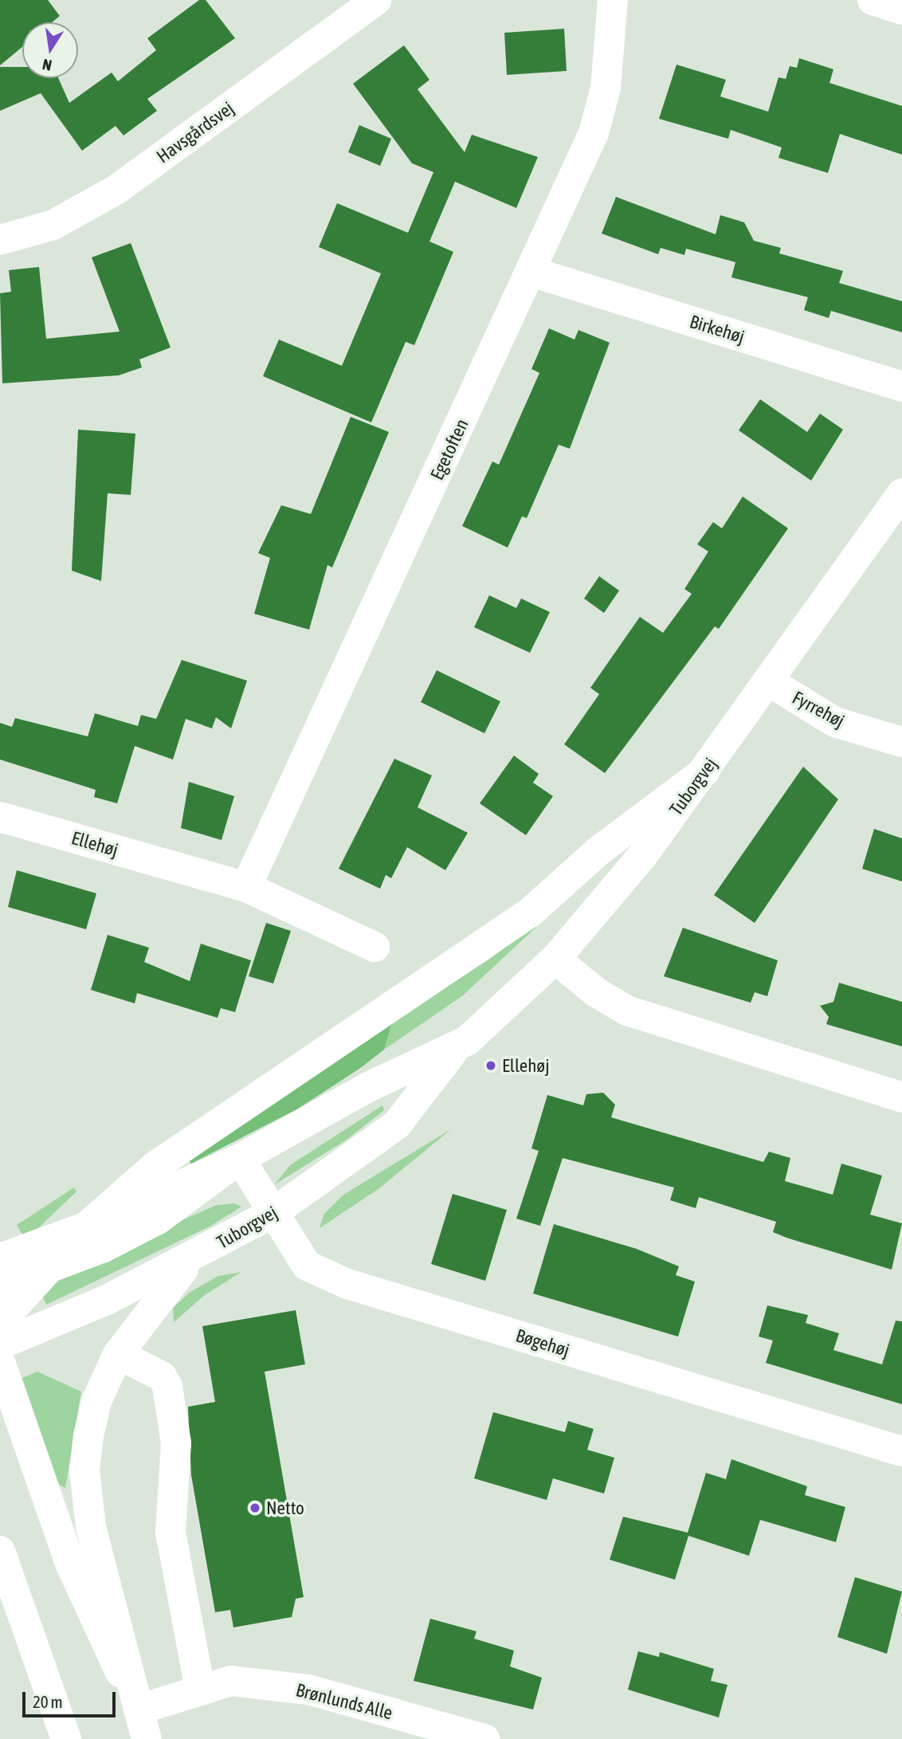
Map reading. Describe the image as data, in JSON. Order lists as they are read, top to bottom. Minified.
{"streets":{"main road":["Havsgårdsvej","Birkehøj","Egetoften","Fyrrehøj","Tuborgvej","Ellehøj","Bøgehøj","Brønlunds Alle"]},"crossings":[["Birkehøj","Egetoften"],["Egetoften","Ellehøj"],["Fyrrehøj","Tuborgvej"],["Tuborgvej","Bøgehøj"]],"places":["Ellehøj","Netto"],"scale_bar":"20 m","north":"bottom"}
